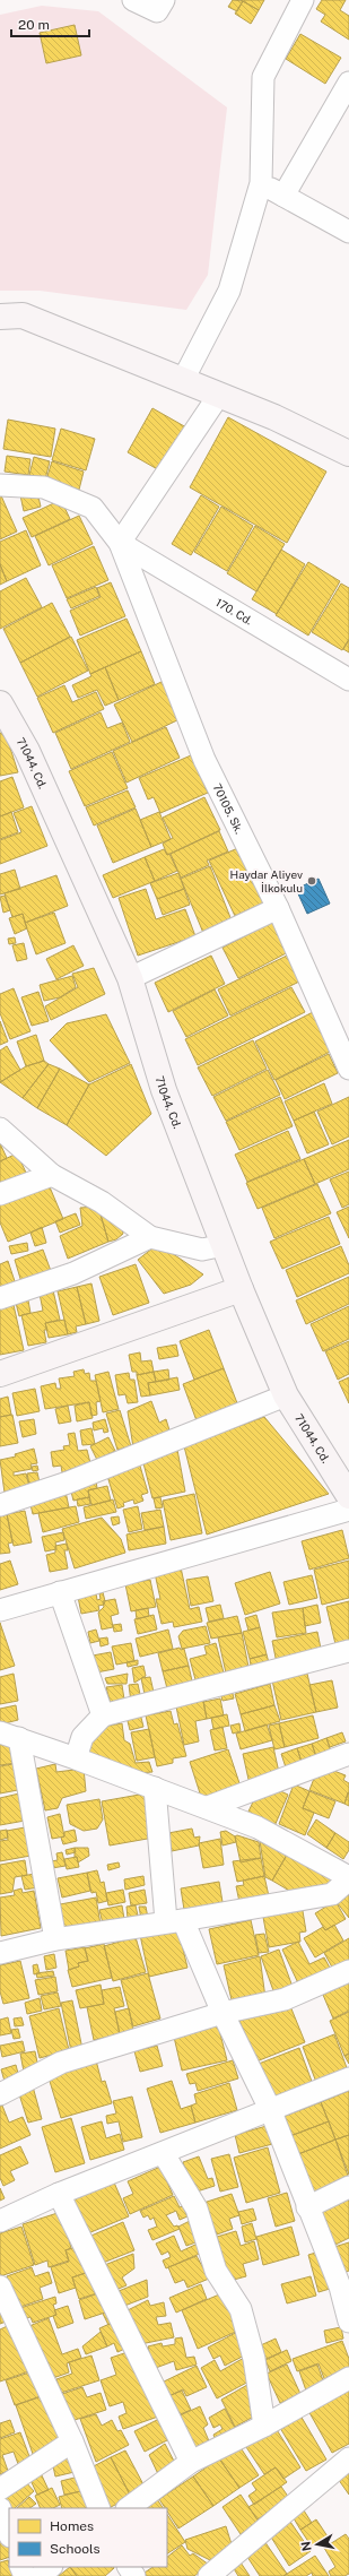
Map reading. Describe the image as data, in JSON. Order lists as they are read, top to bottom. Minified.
{"streets":{"street":["170. Cd.","71044. Cd.","70105. Sk."]},"crossings":[["170. Cd.","70105. Sk."]],"places":["Haydar Aliyev İlkokulu"],"legend":["Homes","Schools"],"scale_bar":"20 m","north":"left"}
